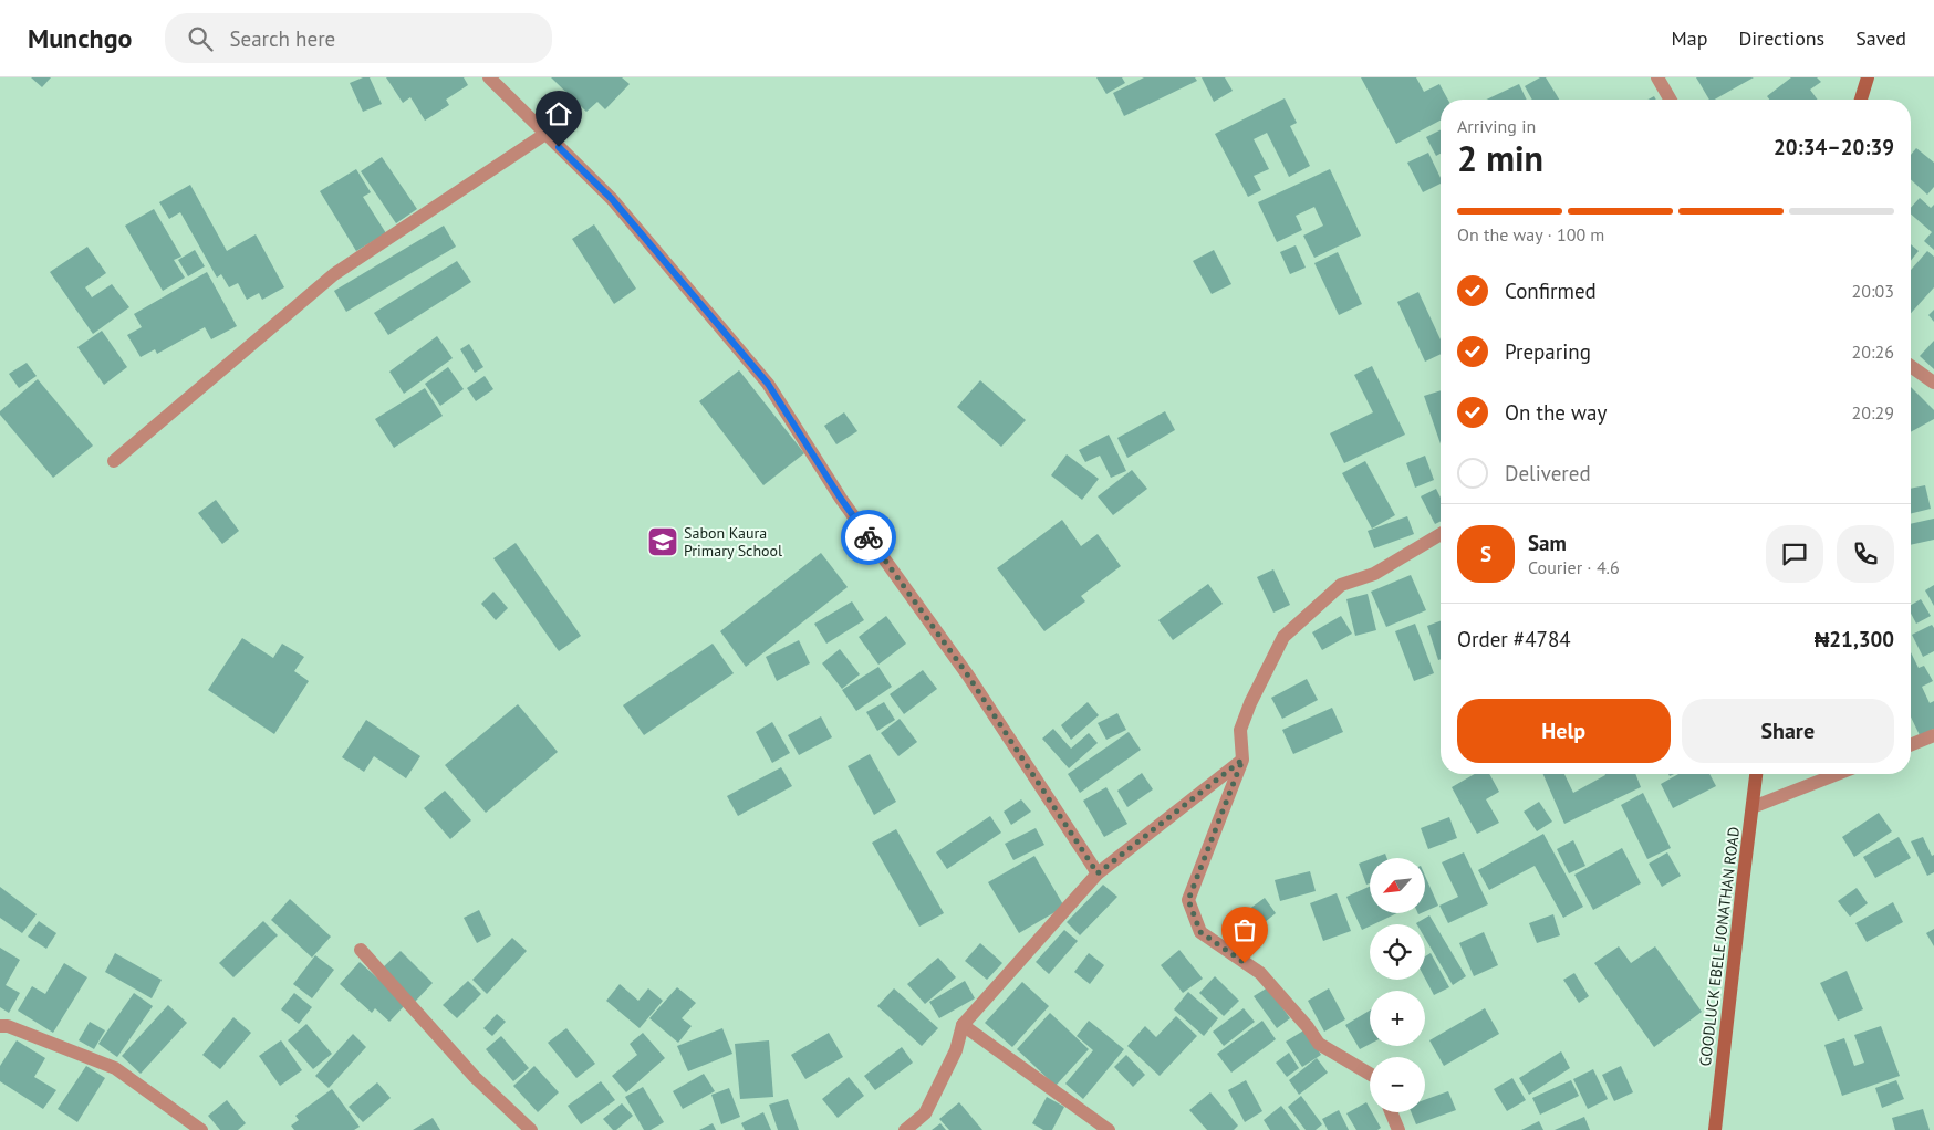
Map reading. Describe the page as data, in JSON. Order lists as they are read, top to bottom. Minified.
{"streets":{"main road":["GOODLUCK EBELE JONATHAN ROAD"]},"places":{"school or university":["Sabon Kaura Primary School"]},"north":"bottom left","page":{"header":"Munchgo","search":"Search here","nav":["Map","Directions","Saved"],"heading":["2 min","Arriving in","20:34–20:39"],"panel":["Sam","Courier · 4.6","Order #4784","₦21,300"],"bar":"On the way · 100 m","list":[["Confirmed","20:03"],["Preparing","20:26"],["On the way","20:29"],"Delivered"],"round":"S","buttons":["Help","Share"],"map_buttons":["+","−"]}}
